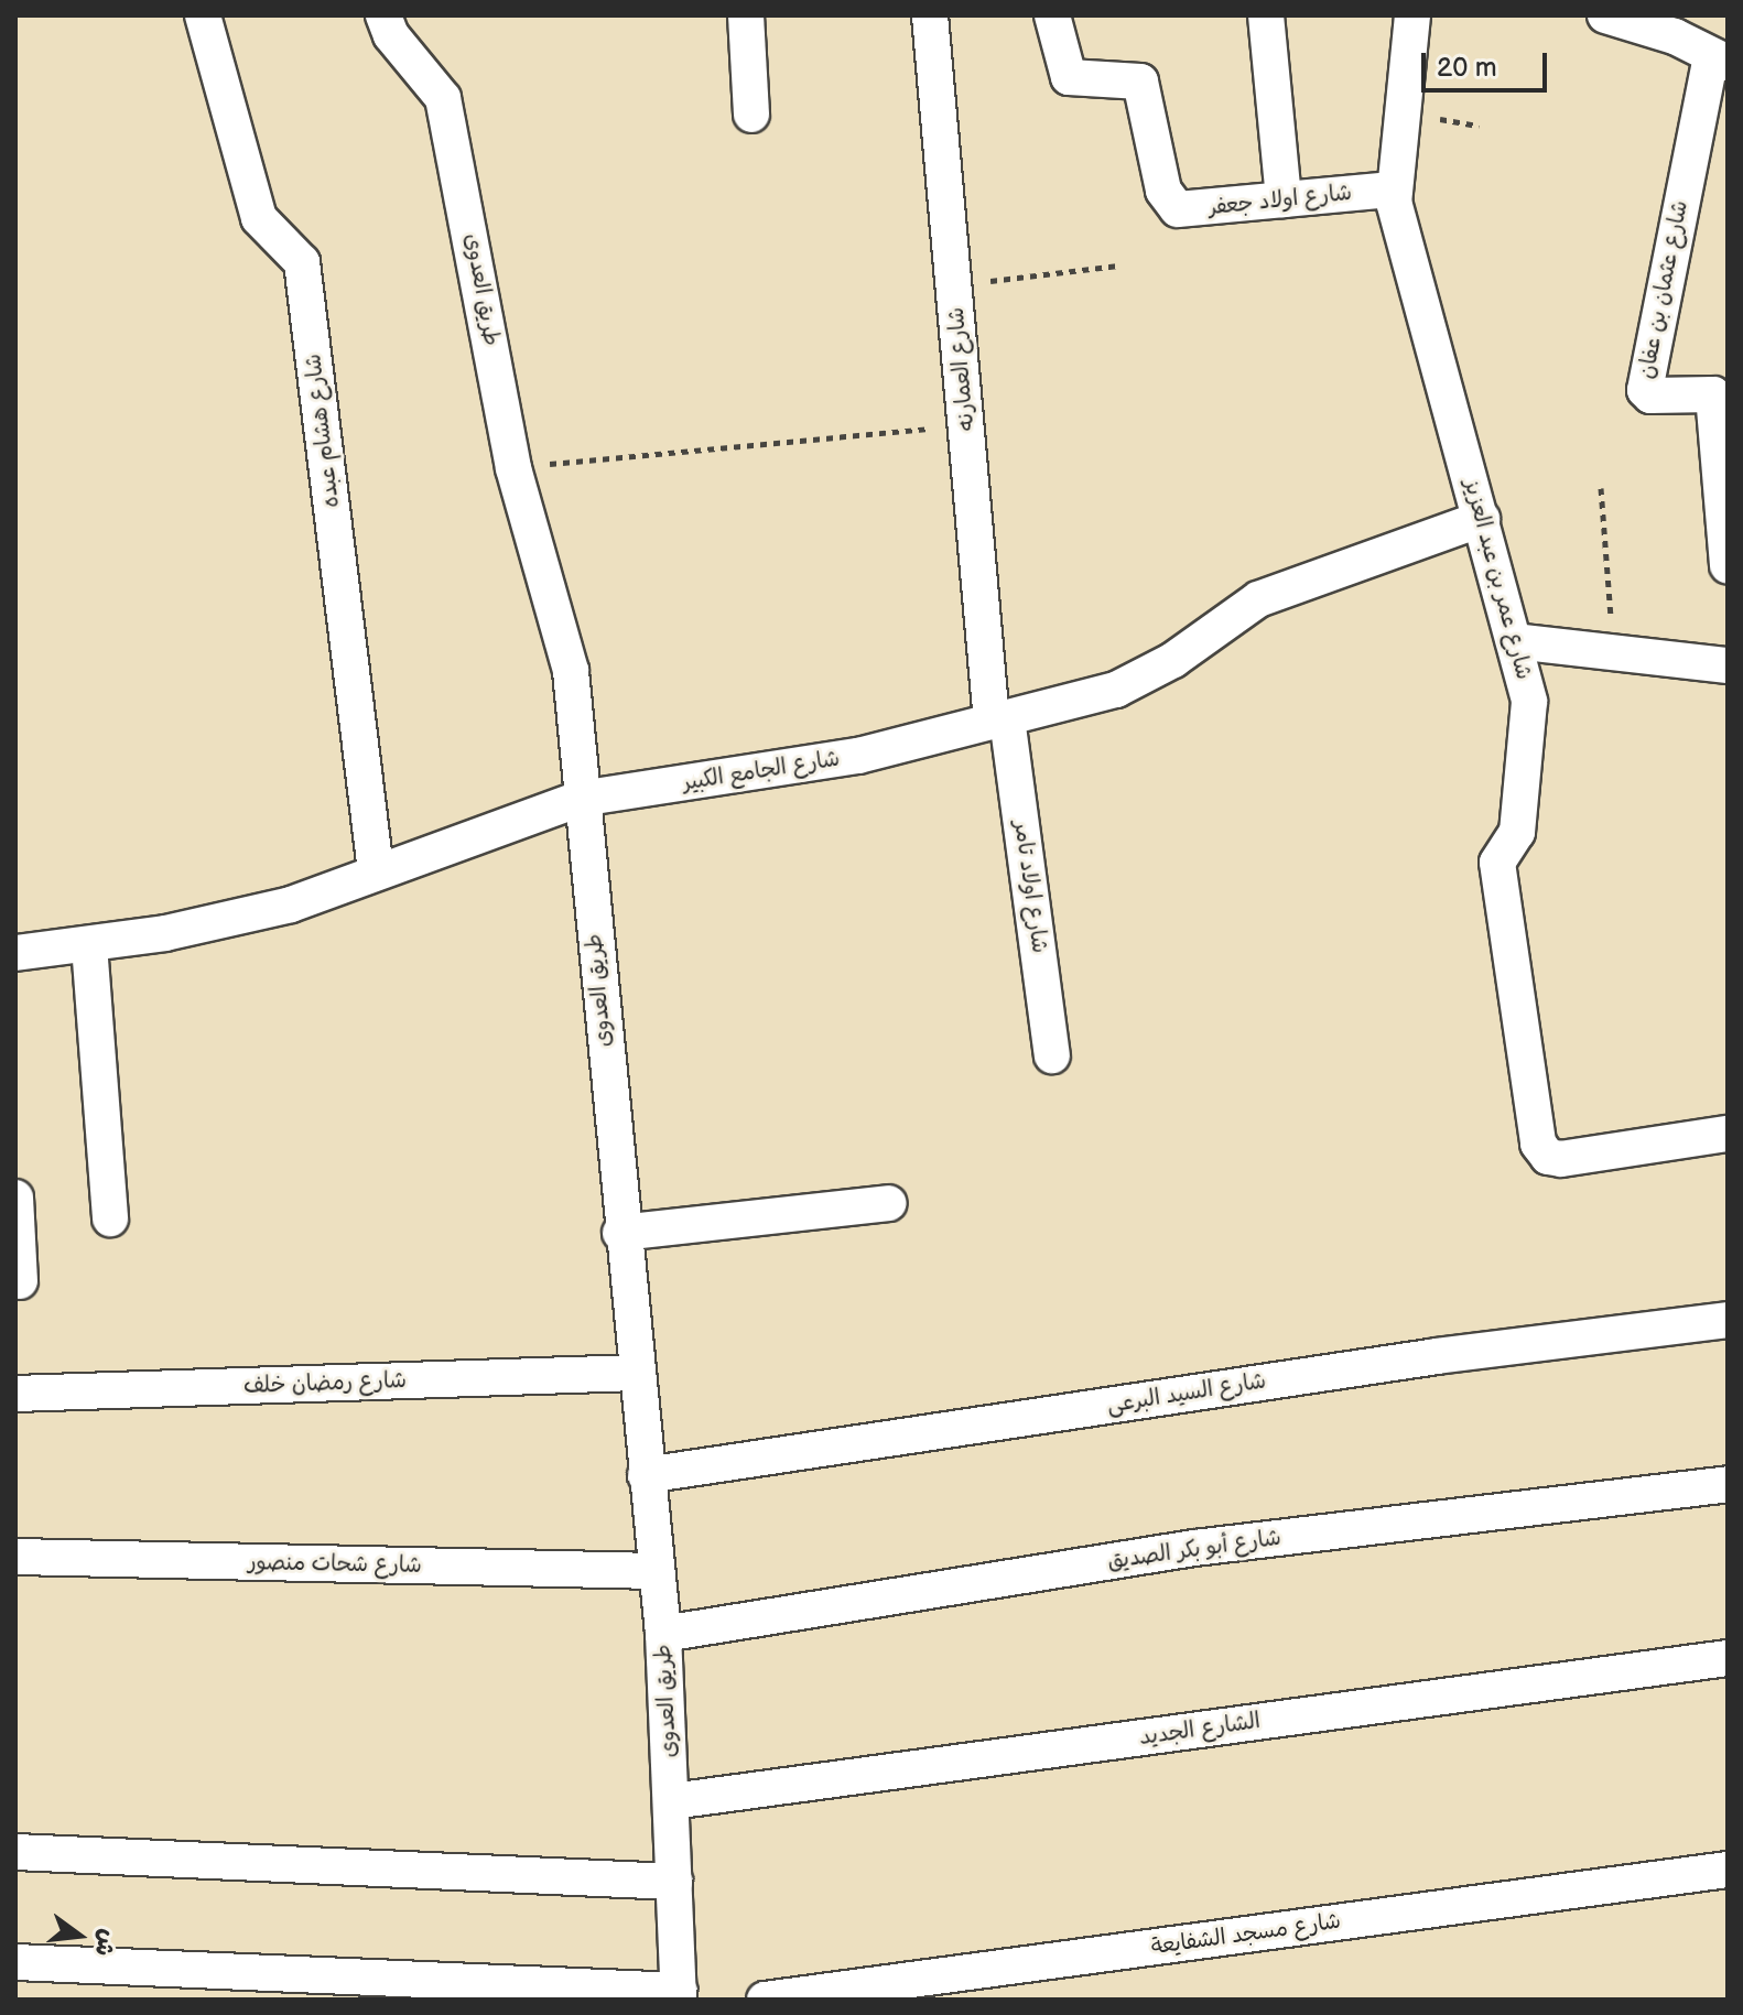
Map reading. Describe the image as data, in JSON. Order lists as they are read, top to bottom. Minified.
{"streets":{"street":["شارع اولاد جعفر","طريق العدوى","شارع عثمان بن عفان","شارع العمارنه","شارع هشام عبده","شارع عمر بن عبد العزيز","شارع الجامع الكبير","شارع اولاد تامر","شارع رمضان خلف","شارع السيد البرعى","شارع أبو بكر الصديق","شارع شحات منصور","الشارع الجديد","شارع مسجد الشفايعة"]},"crossings":[["شارع اولاد جعفر","شارع عمر بن عبد العزيز"],["طريق العدوى","شارع الجامع الكبير"],["طريق العدوى","شارع رمضان خلف"],["طريق العدوى","شارع السيد البرعى"],["طريق العدوى","شارع أبو بكر الصديق"],["طريق العدوى","شارع شحات منصور"],["طريق العدوى","الشارع الجديد"],["شارع العمارنه","شارع الجامع الكبير"],["شارع العمارنه","شارع اولاد تامر"],["شارع هشام عبده","شارع الجامع الكبير"],["شارع عمر بن عبد العزيز","شارع الجامع الكبير"],["شارع الجامع الكبير","شارع اولاد تامر"]],"scale_bar":"20 m","north":"right"}
